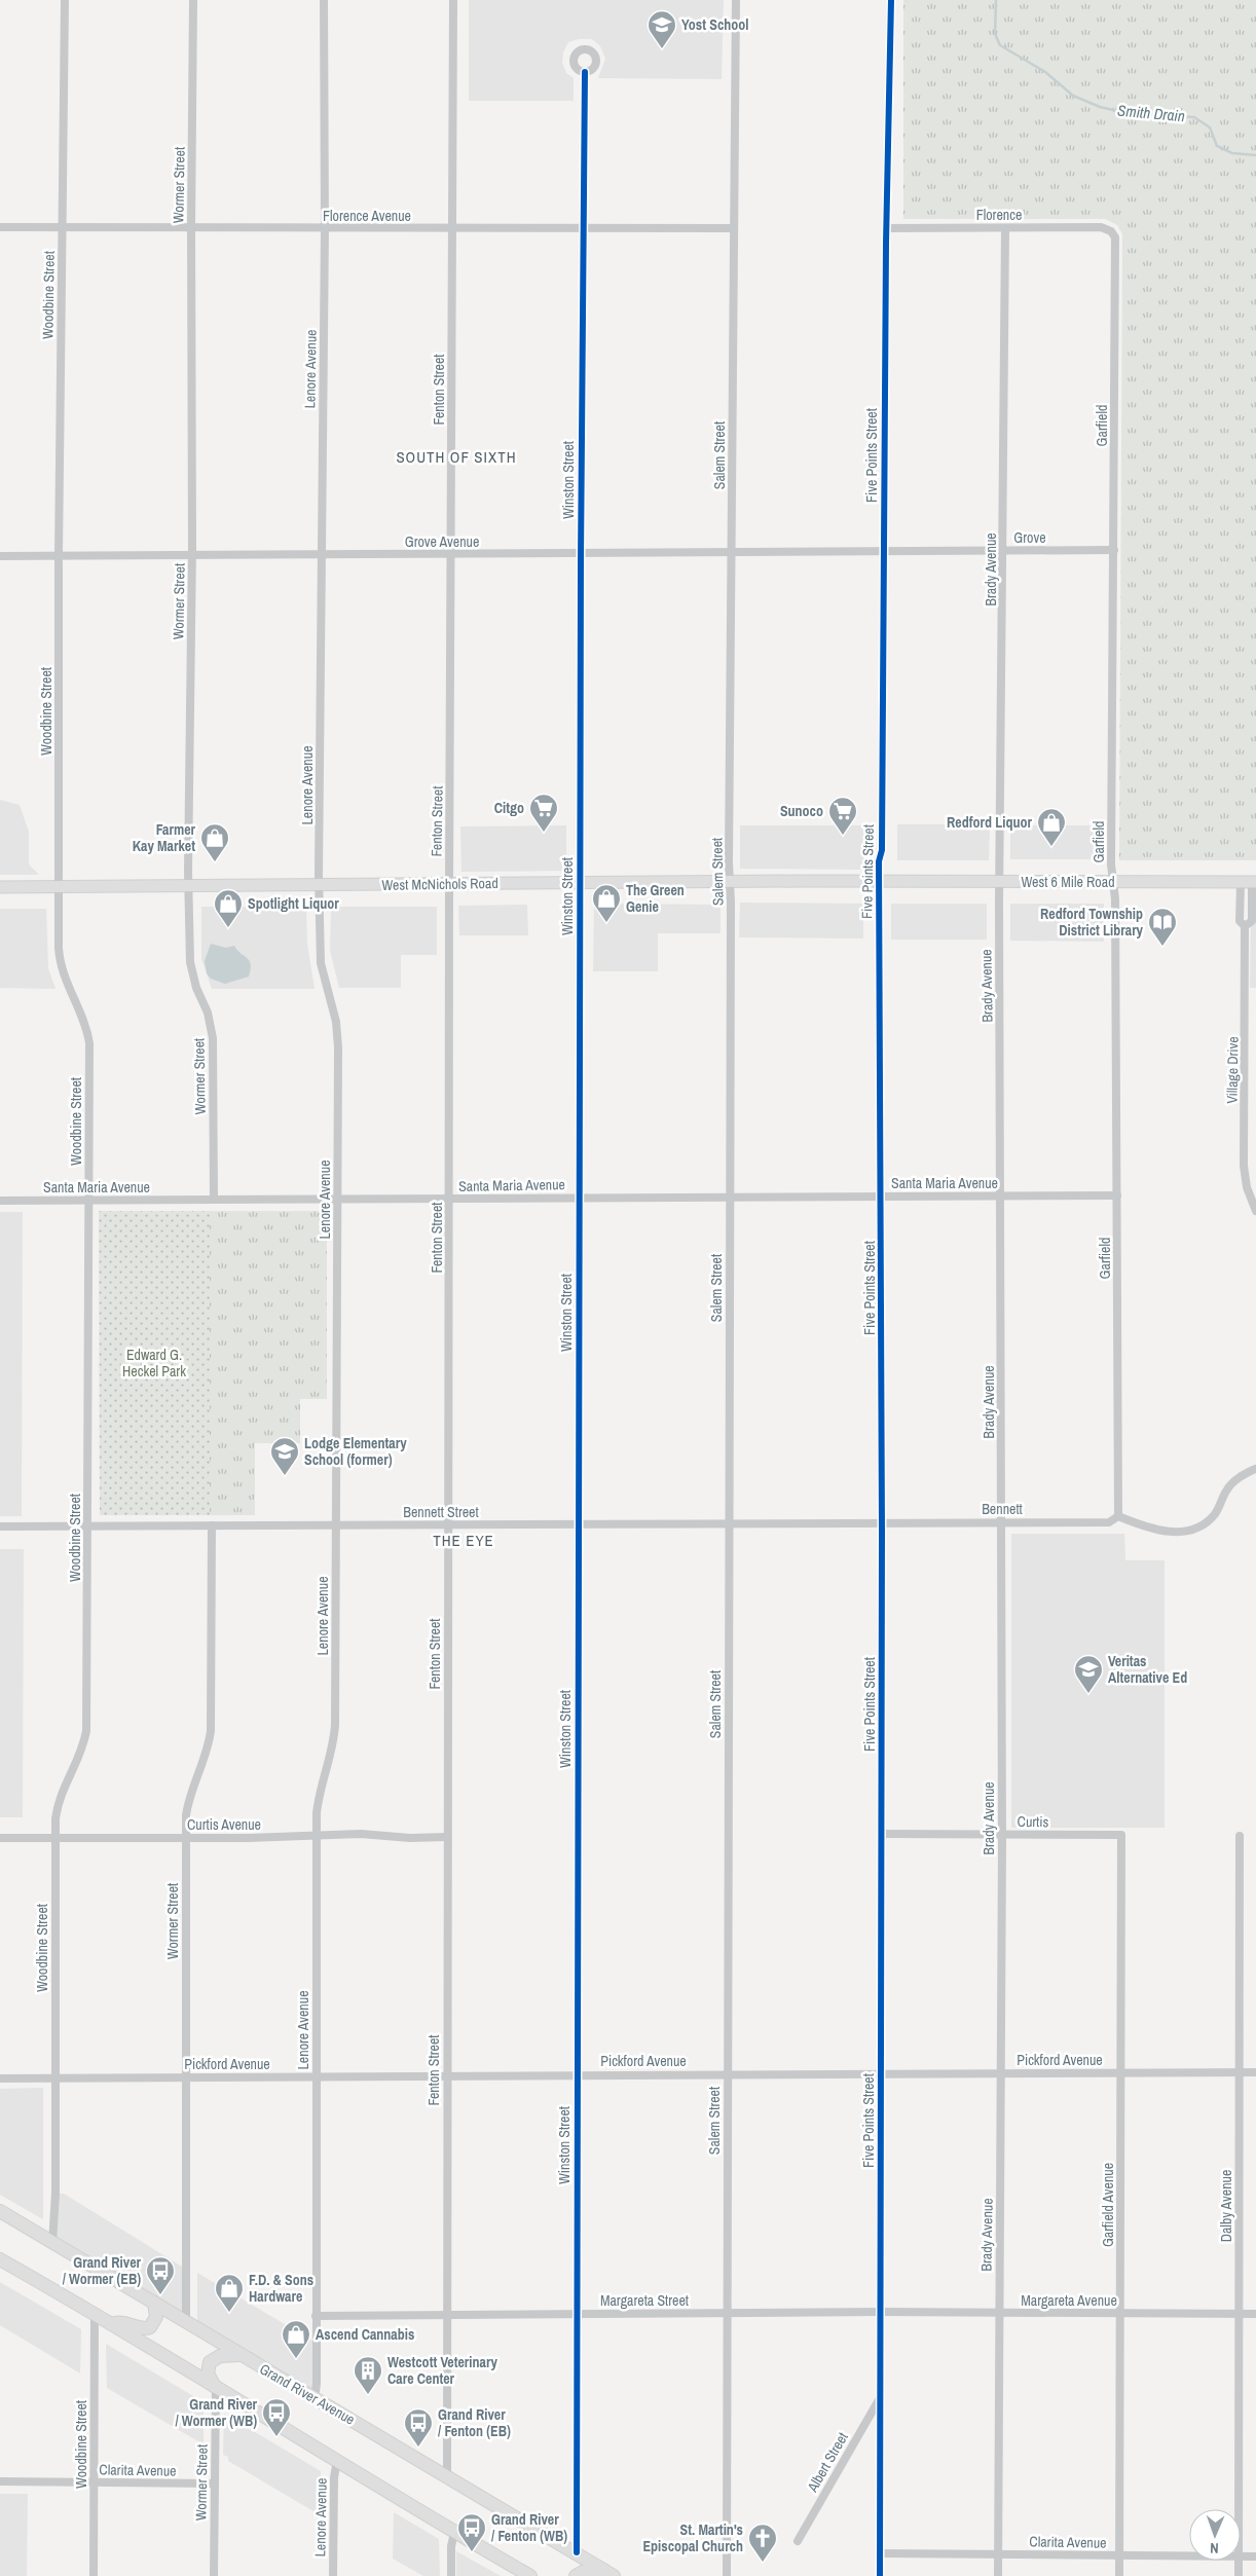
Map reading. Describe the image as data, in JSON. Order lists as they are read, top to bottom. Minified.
{"streets":{"main road":["West 6 Mile Road","West McNichols Road","Grand River Avenue"],"street":["Wormer Street","Florence","Florence Avenue","Woodbine Street","Lenore Avenue","Fenton Street","Garfield","Salem Street","Five Points Street","Winston Street","Grove","Grove Avenue","Brady Avenue","Village Drive","Santa Maria Avenue","Bennett","Bennett Street","Curtis","Curtis Avenue","Pickford Avenue","Garfield Avenue","Dalby Avenue","Margareta Street","Margareta Avenue","Albert Street","Clarita Avenue"]},"crossings":[["Wormer Street","Florence Avenue"],["Wormer Street","Grove Avenue"],["Wormer Street","West McNichols Road"],["Wormer Street","Santa Maria Avenue"],["Wormer Street","Bennett Street"],["Wormer Street","Curtis Avenue"],["Wormer Street","Pickford Avenue"],["Wormer Street","Grand River Avenue"],["Wormer Street","Clarita Avenue"],["Florence","Garfield"],["Florence","Five Points Street"],["Florence","Brady Avenue"],["Florence Avenue","Woodbine Street"],["Florence Avenue","Lenore Avenue"],["Florence Avenue","Fenton Street"],["Florence Avenue","Salem Street"],["Florence Avenue","Winston Street"],["Woodbine Street","Grove Avenue"],["Woodbine Street","West McNichols Road"],["Woodbine Street","Santa Maria Avenue"],["Woodbine Street","Bennett Street"],["Woodbine Street","Curtis Avenue"],["Woodbine Street","Pickford Avenue"],["Woodbine Street","Grand River Avenue"],["Woodbine Street","Clarita Avenue"],["Lenore Avenue","Grove Avenue"],["Lenore Avenue","West McNichols Road"],["Lenore Avenue","Santa Maria Avenue"],["Lenore Avenue","Bennett Street"],["Lenore Avenue","Curtis Avenue"],["Lenore Avenue","Pickford Avenue"],["Lenore Avenue","Margareta Street"],["Lenore Avenue","Grand River Avenue"],["Fenton Street","Grove Avenue"],["Fenton Street","West McNichols Road"],["Fenton Street","Santa Maria Avenue"],["Fenton Street","Bennett Street"],["Fenton Street","Curtis Avenue"],["Fenton Street","Pickford Avenue"],["Fenton Street","Margareta Street"],["Fenton Street","Grand River Avenue"],["Garfield","Grove"],["Garfield","West 6 Mile Road"],["Garfield","Santa Maria Avenue"],["Garfield","Bennett"],["Salem Street","Grove Avenue"],["Salem Street","West McNichols Road"],["Salem Street","Santa Maria Avenue"],["Salem Street","Bennett Street"],["Salem Street","Pickford Avenue"],["Salem Street","Margareta Street"],["Five Points Street","Grove"],["Five Points Street","Grove Avenue"],["Five Points Street","West 6 Mile Road"],["Five Points Street","West McNichols Road"],["Five Points Street","Santa Maria Avenue"],["Five Points Street","Bennett"],["Five Points Street","Bennett Street"],["Five Points Street","Curtis"],["Five Points Street","Pickford Avenue"],["Five Points Street","Margareta Street"],["Five Points Street","Margareta Avenue"],["Five Points Street","Albert Street"],["Five Points Street","Clarita Avenue"],["Winston Street","Grove Avenue"],["Winston Street","West McNichols Road"],["Winston Street","Santa Maria Avenue"],["Winston Street","Bennett Street"],["Winston Street","Pickford Avenue"],["Winston Street","Margareta Street"],["Winston Street","Grand River Avenue"],["Grove","Grove Avenue"],["Grove","Brady Avenue"],["Brady Avenue","West 6 Mile Road"],["Brady Avenue","Santa Maria Avenue"],["Brady Avenue","Bennett"],["Brady Avenue","Curtis"],["Brady Avenue","Pickford Avenue"],["Brady Avenue","Margareta Avenue"],["Brady Avenue","Clarita Avenue"],["West 6 Mile Road","West McNichols Road"],["West 6 Mile Road","Village Drive"],["Bennett","Bennett Street"],["Curtis","Garfield Avenue"],["Pickford Avenue","Garfield Avenue"],["Pickford Avenue","Dalby Avenue"],["Garfield Avenue","Margareta Avenue"],["Garfield Avenue","Clarita Avenue"],["Dalby Avenue","Margareta Avenue"],["Margareta Street","Margareta Avenue"]],"districts":["SOUTH OF SIXTH","THE EYE"],"water":["Smith Drain"],"parks":["Edward G. Heckel Park"],"places":{"school or university":["Yost School","Lodge Elementary School (former)","Veritas Alternative Ed"],"supermarket":["Citgo","Sunoco"],"shop":["Redford Liquor","Farmer Kay Market","The Green Genie","Spotlight Liquor","F.D. & Sons Hardware","Ascend Cannabis"],"library":["Redford Township District Library"],"bus stop":["Grand River / Wormer (EB)","Grand River / Wormer (WB)","Grand River / Fenton (EB)","Grand River / Fenton (WB)"],"building":["Westcott Veterinary Care Center"],"church":["St. Martin's Episcopal Church"]},"north":"bottom"}
